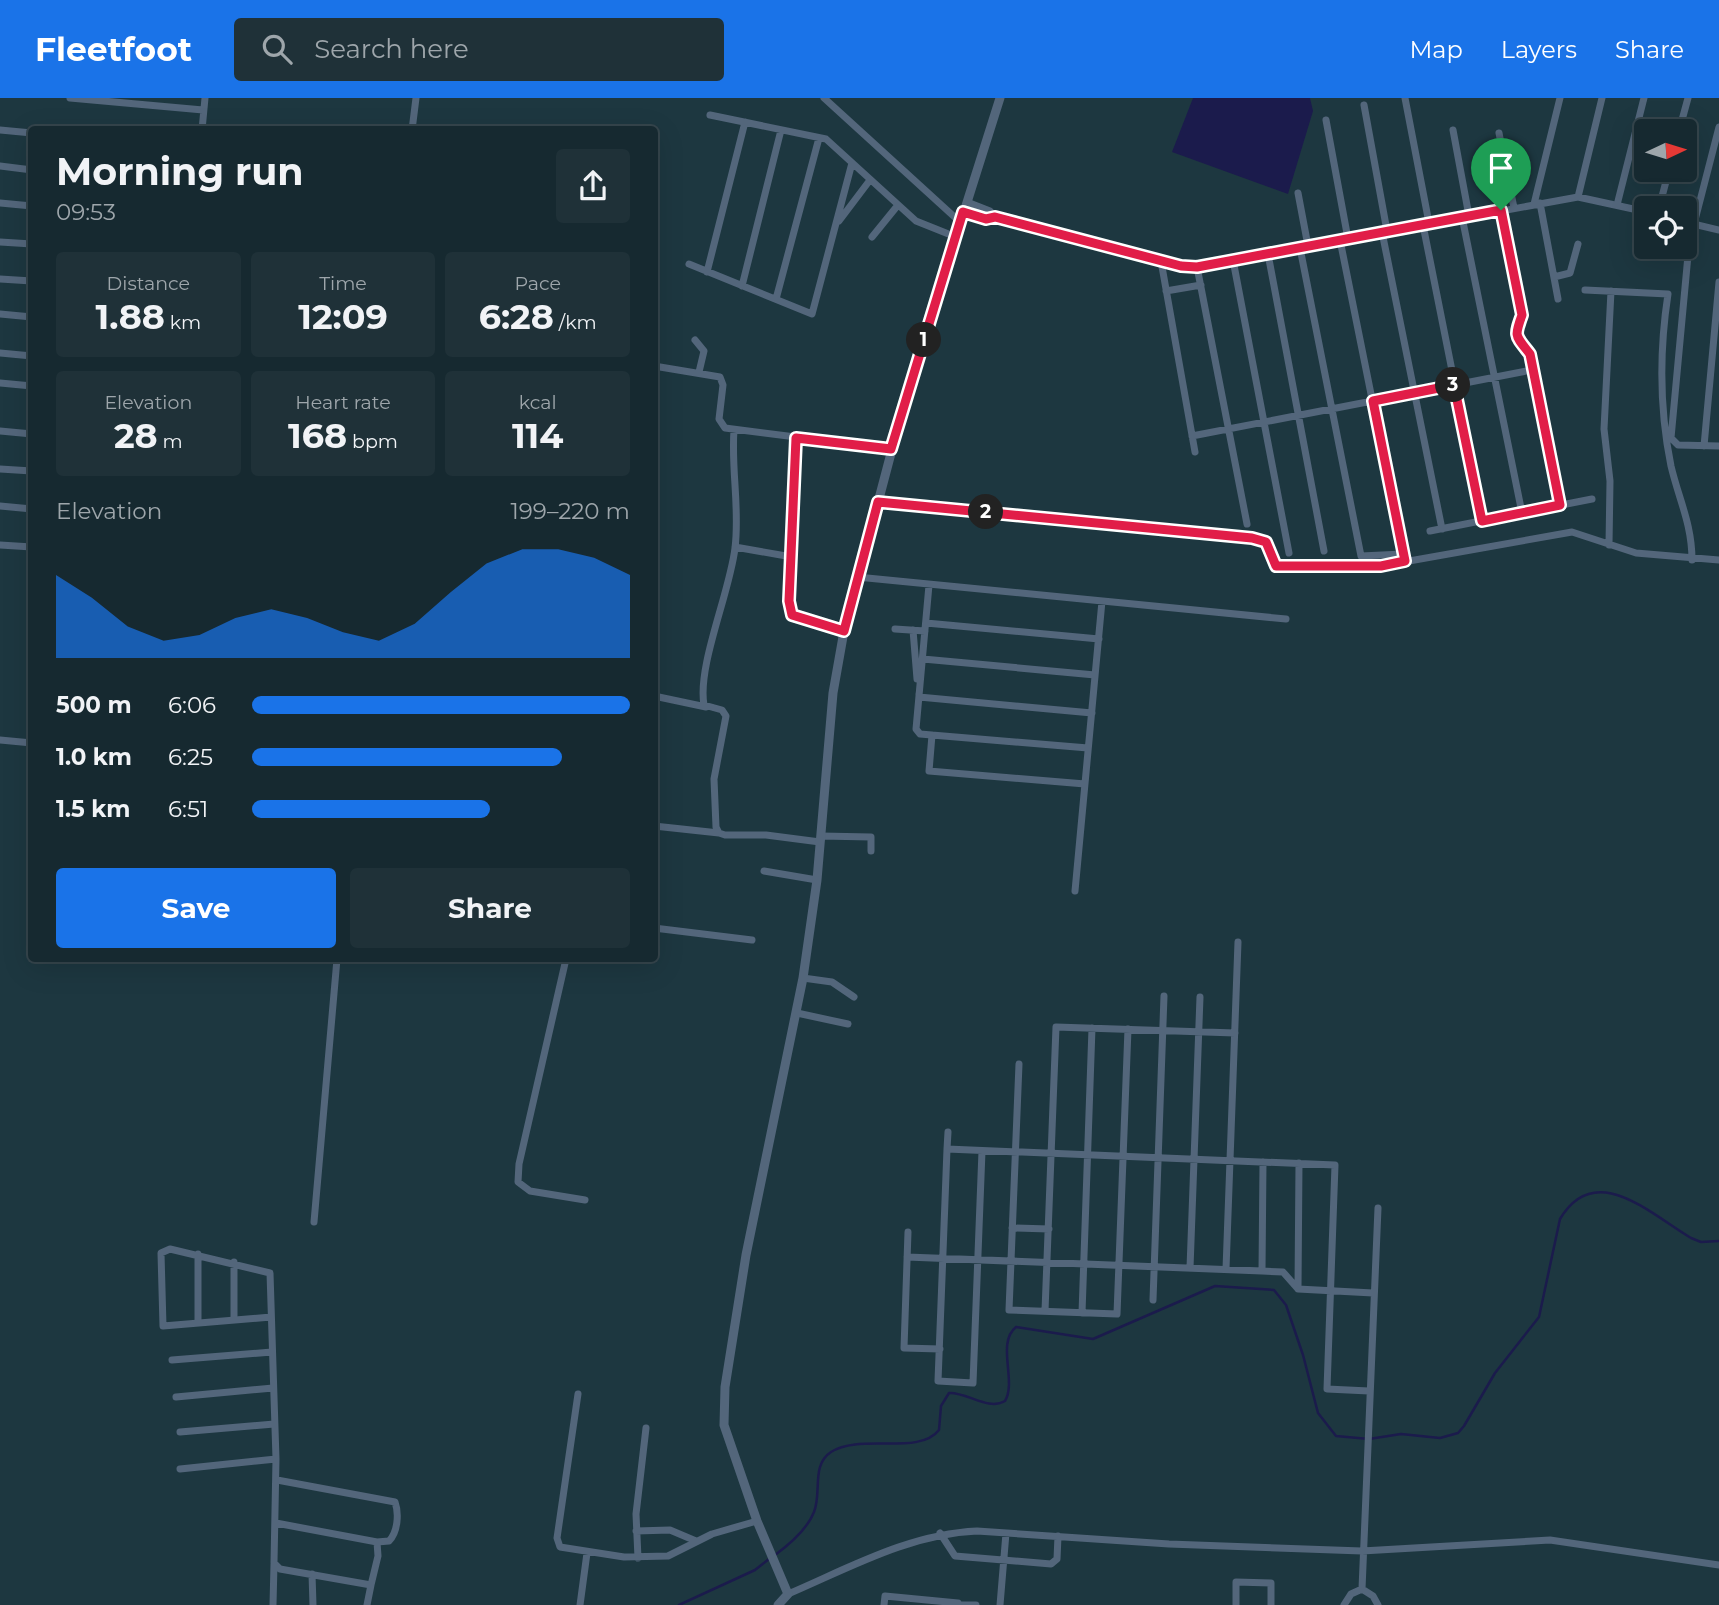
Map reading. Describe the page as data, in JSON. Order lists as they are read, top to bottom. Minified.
{"north":"right","page":{"header":"Fleetfoot","search":"Search here","nav":["Map","Layers","Share"],"heading":["Morning run","09:53"],"stats":[["Distance","1.88 km"],["Time","12:09"],["Pace","6:28 /km"],["Elevation","28 m"],["Heart rate","168 bpm"],["kcal","114"]],"pins":["1","3","2"],"chart":["Elevation","199–220 m"],"list":[{"name":"500 m","note":"6:06"},{"name":"1.0 km","note":"6:25"},{"name":"1.5 km","note":"6:51"}],"buttons":["Save","Share"]}}
